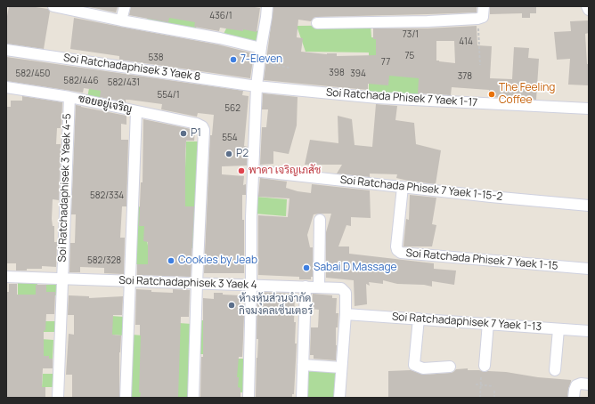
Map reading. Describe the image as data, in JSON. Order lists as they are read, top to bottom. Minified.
{"streets":{"street":["Soi Ratchadaphisek 3 Yaek 8","Soi Ratchada Phisek 7 Yaek 1-17","ซอยอยู่เจริญ","Soi Ratchadaphisek 3 Yaek 4-5","Soi Ratchada Phisek 7 Yaek 1-15-2","Soi Ratchada Phisek 7 Yaek 1-15","Soi Ratchadaphisek 3 Yaek 4","Soi Ratchadaphisek 7 Yaek 1-13"]},"crossings":[["Soi Ratchadaphisek 3 Yaek 8","Soi Ratchada Phisek 7 Yaek 1-17"],["ซอยอยู่เจริญ","Soi Ratchadaphisek 3 Yaek 4-5"],["ซอยอยู่เจริญ","Soi Ratchadaphisek 3 Yaek 4"],["Soi Ratchadaphisek 3 Yaek 4-5","Soi Ratchadaphisek 3 Yaek 4"],["Soi Ratchada Phisek 7 Yaek 1-15-2","Soi Ratchada Phisek 7 Yaek 1-15"],["Soi Ratchadaphisek 3 Yaek 4","Soi Ratchadaphisek 7 Yaek 1-13"]],"places":["7-Eleven","The Feeling Coffee","P1","P2","พาดา เจริญเภสัช","Cookies by Jeab","Sabai D Massage","ห้างหุ้นส่วนจำกัด กิจมงคลเซ็นเตอร์"],"house_numbers":["436/1","73/1","414","75","538","77","398","582/450","394","378","582/446","582/431","554/1","562","554","582/334","582/328"]}
